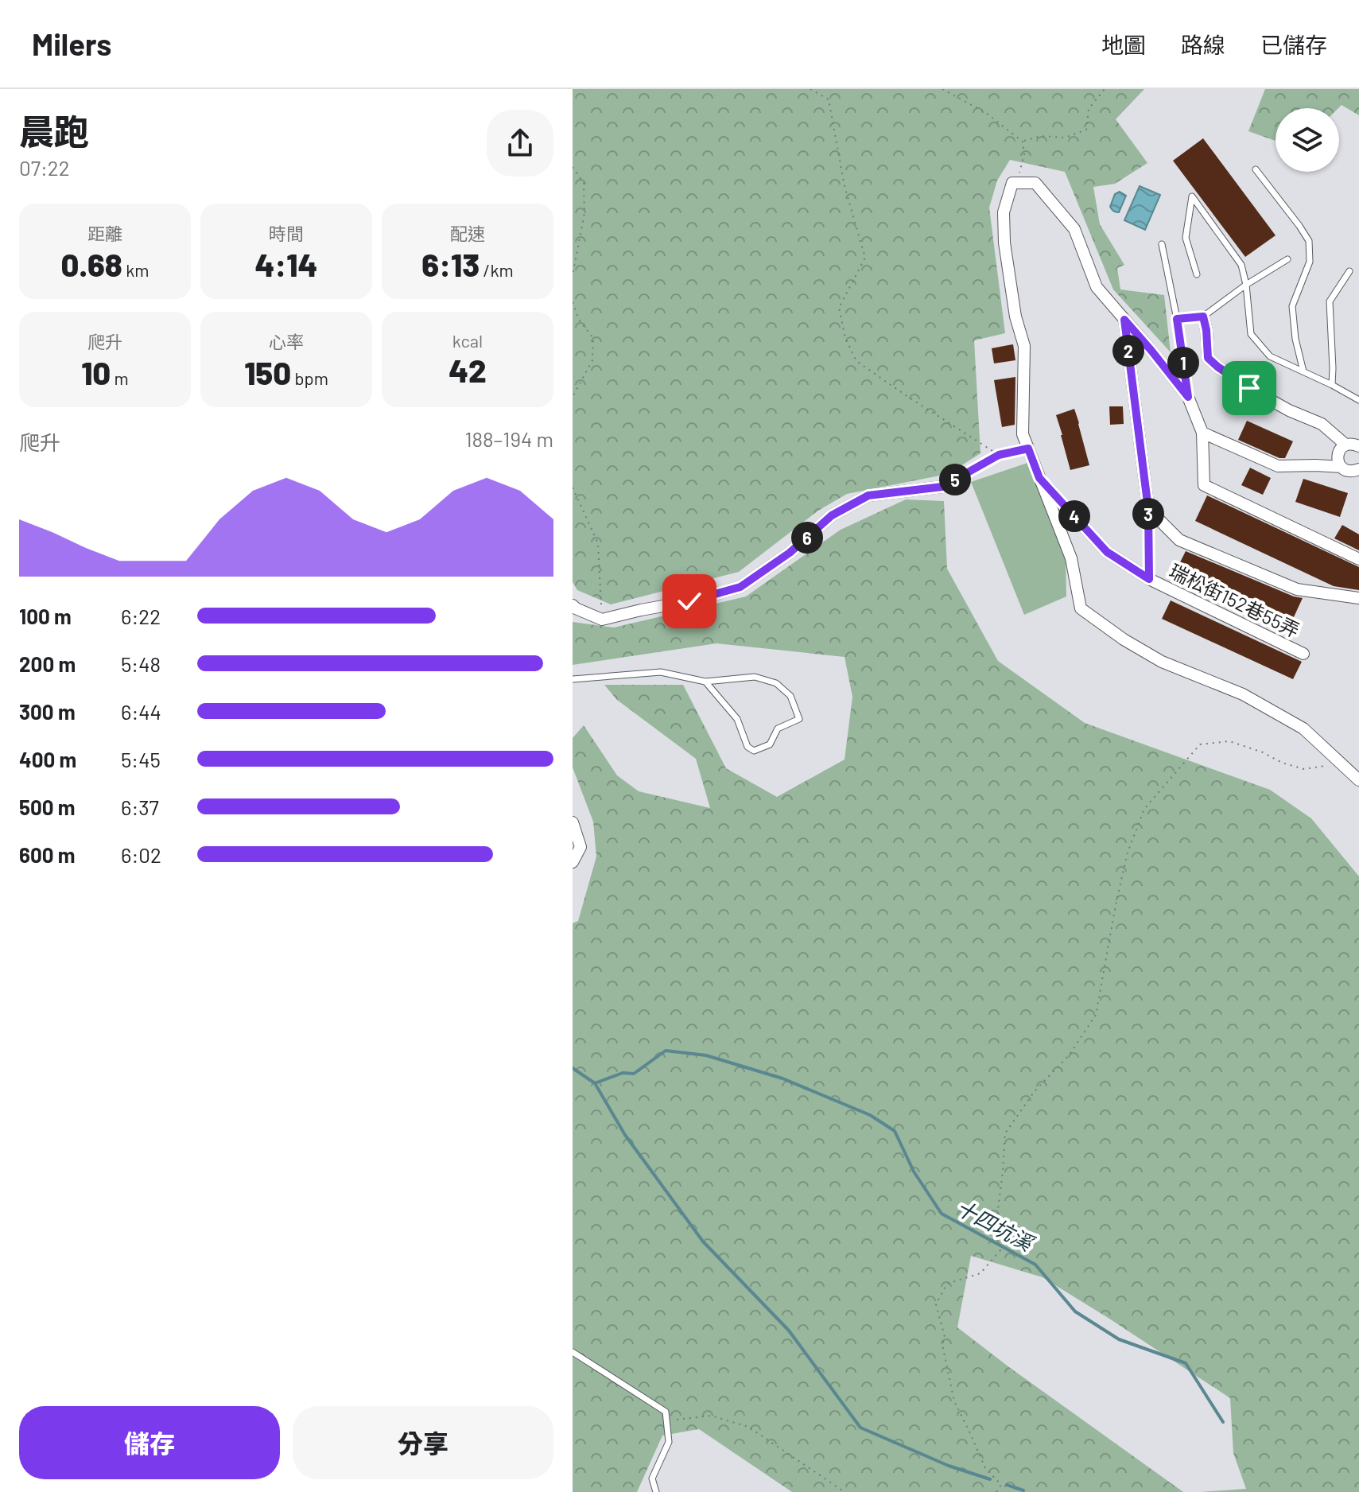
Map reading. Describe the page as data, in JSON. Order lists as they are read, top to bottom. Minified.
{"streets":{"street":["瑞松街152巷55弄"]},"water":["十四坑溪"],"page":{"header":"Milers","nav":["地圖","路線","已儲存"],"heading":["晨跑","07:22"],"stats":[["距離","0.68 km"],["時間","4:14"],["配速","6:13 /km"],["爬升","10 m"],["心率","150 bpm"],["kcal","42"]],"pins":["2","1","5","3","4","6"],"chart":["爬升","188–194 m"],"list":[{"name":"100 m","note":"6:22"},{"name":"200 m","note":"5:48"},{"name":"300 m","note":"6:44"},{"name":"400 m","note":"5:45"},{"name":"500 m","note":"6:37"},{"name":"600 m","note":"6:02"}],"buttons":["儲存","分享"]}}
